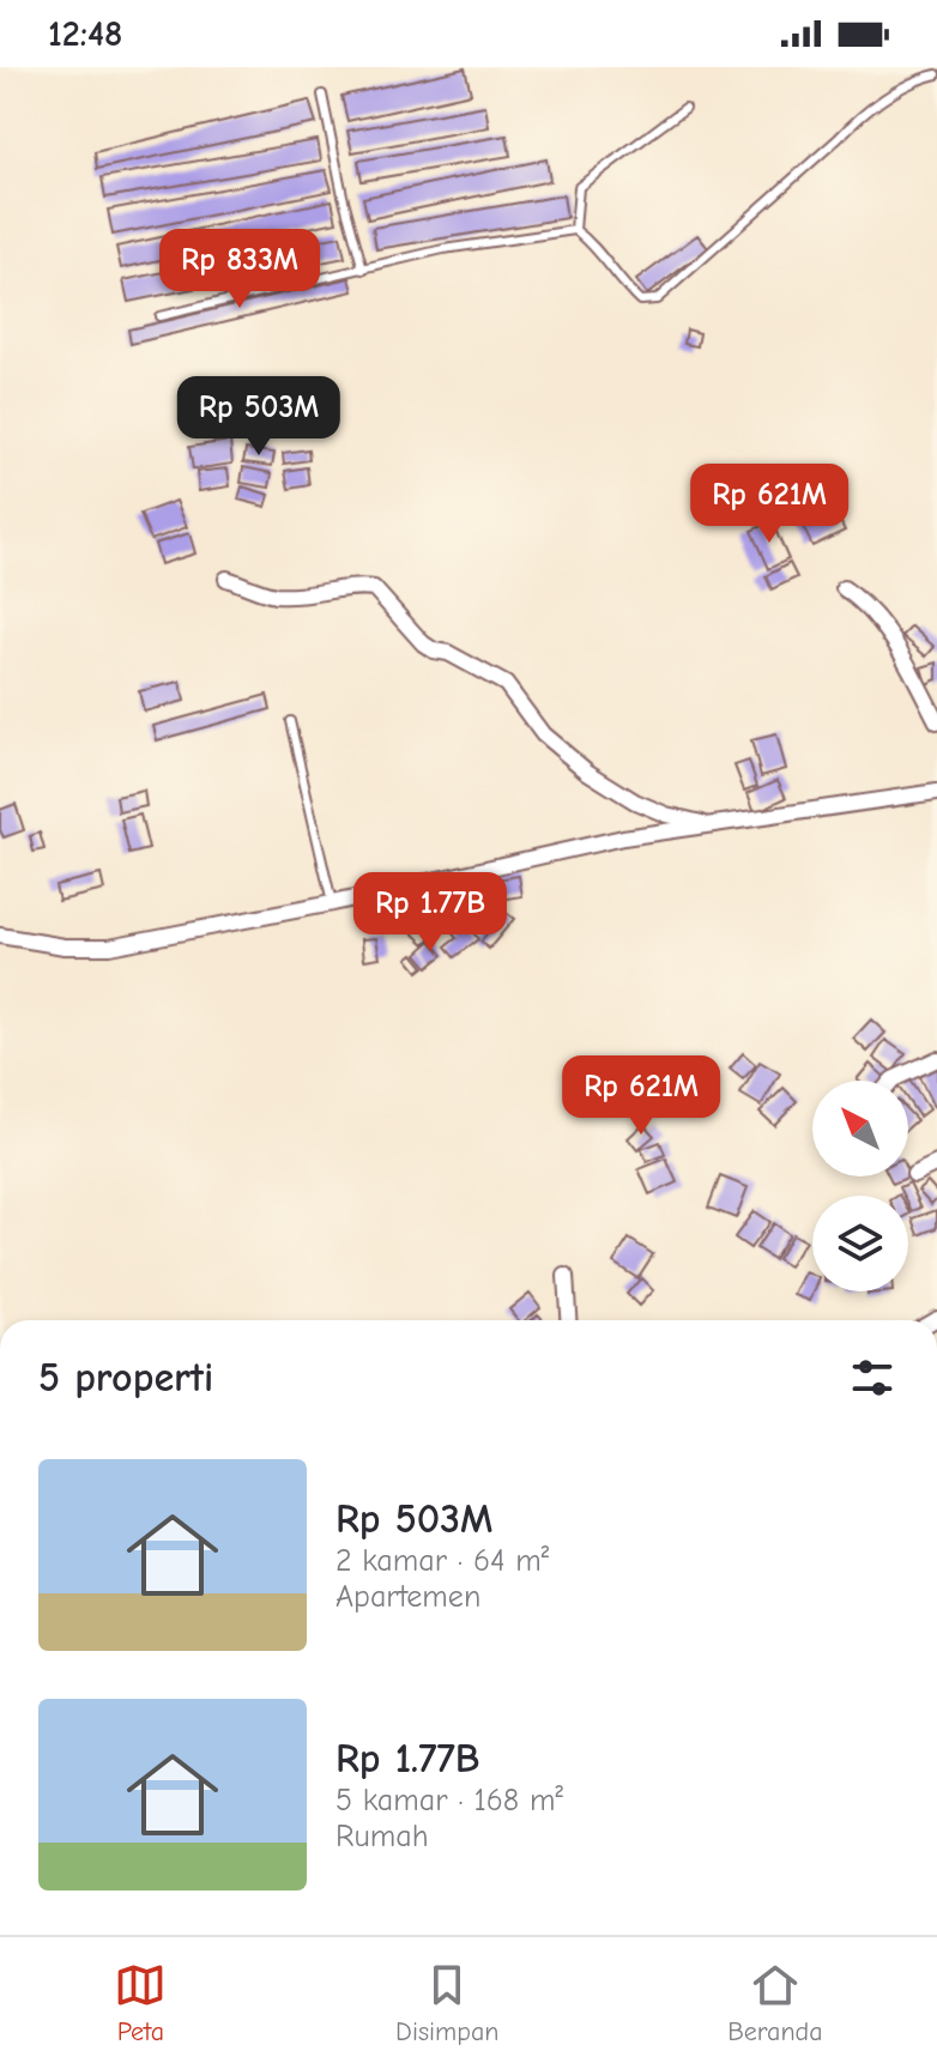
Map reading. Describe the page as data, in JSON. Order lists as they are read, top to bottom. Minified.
{"north":"top left","page":{"status":"12:48","price":["Rp 833M","Rp 503M","Rp 621M","Rp 1.77B","Rp 621M"],"heading":"5 properti","list":[{"name":"Rp 503M","note":"2 kamar · 64 m² · Apartemen"},{"name":"Rp 1.77B","note":"5 kamar · 168 m² · Rumah"}],"tabs":["Peta","Disimpan","Beranda"]}}
